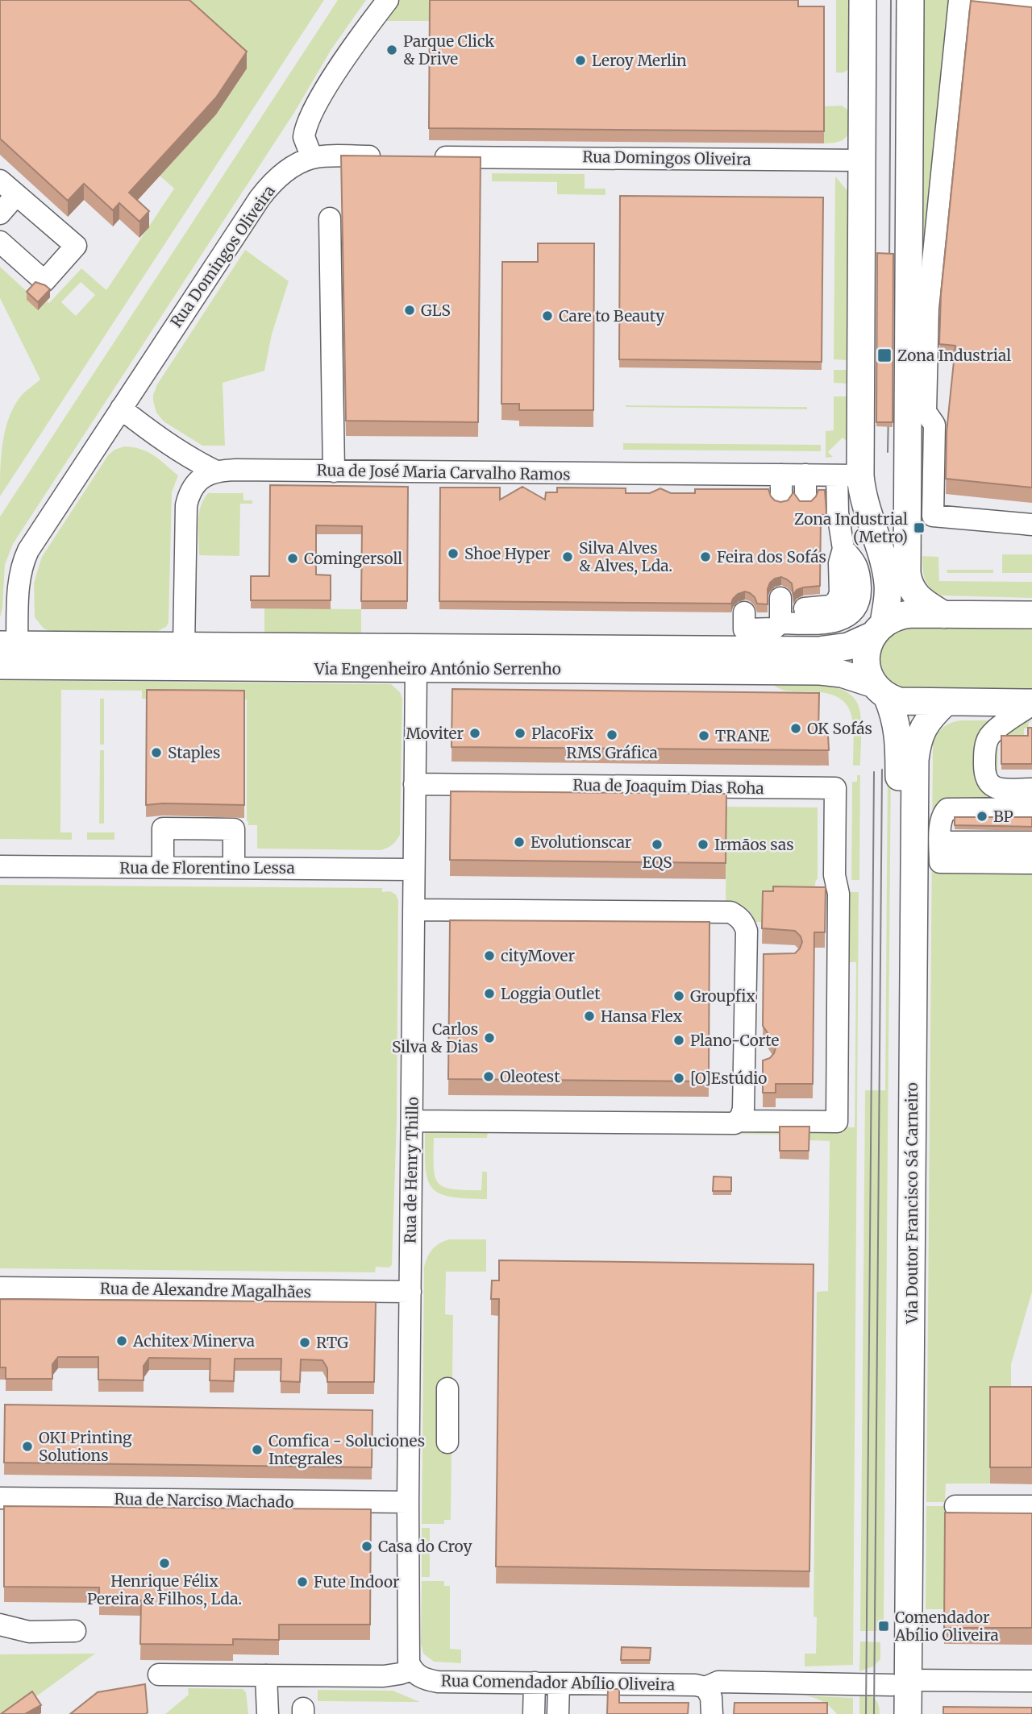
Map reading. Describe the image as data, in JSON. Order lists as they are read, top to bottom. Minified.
{"streets":{"main road":["Via Engenheiro António Serrenho","Via Doutor Francisco Sá Carneiro"],"street":["Rua Domingos Oliveira","Rua de José Maria Carvalho Ramos","Rua de Joaquim Dias Roha","Rua de Florentino Lessa","Rua de Henry Thillo","Rua de Alexandre Magalhães","Rua de Narciso Machado","Rua Comendador Abílio Oliveira"]},"crossings":[["Rua Domingos Oliveira","Via Engenheiro António Serrenho"],["Rua Domingos Oliveira","Via Doutor Francisco Sá Carneiro"],["Rua de José Maria Carvalho Ramos","Via Doutor Francisco Sá Carneiro"],["Via Engenheiro António Serrenho","Rua de Henry Thillo"],["Via Engenheiro António Serrenho","Via Doutor Francisco Sá Carneiro"],["Rua de Joaquim Dias Roha","Rua de Henry Thillo"],["Rua de Florentino Lessa","Rua de Henry Thillo"],["Rua de Henry Thillo","Rua de Alexandre Magalhães"],["Rua de Henry Thillo","Rua de Narciso Machado"],["Rua de Henry Thillo","Rua Comendador Abílio Oliveira"],["Via Doutor Francisco Sá Carneiro","Rua Comendador Abílio Oliveira"]],"places":{"other":["Parque Click & Drive","Leroy Merlin","GLS","Care to Beauty","Shoe Hyper","Silva Alves & Alves, Lda.","Feira dos Sofás","Comingersoll","OK Sofás","Moviter","PlacoFix","RMS Gráfica","TRANE","Staples","BP","Evolutionscar","EQS","Irmãos sas","cityMover","Loggia Outlet","Groupfix","Hansa Flex","Carlos Silva & Dias","Plano-Corte","Oleotest","[O]Estúdio","Achitex Minerva","RTG","OKI Printing Solutions","Comfica - Soluciones Integrales","Casa do Croy","Henrique Félix Pereira & Filhos, Lda.","Fute Indoor"],"transit":["Zona Industrial","Zona Industrial (Metro)","Comendador Abílio Oliveira"]}}
